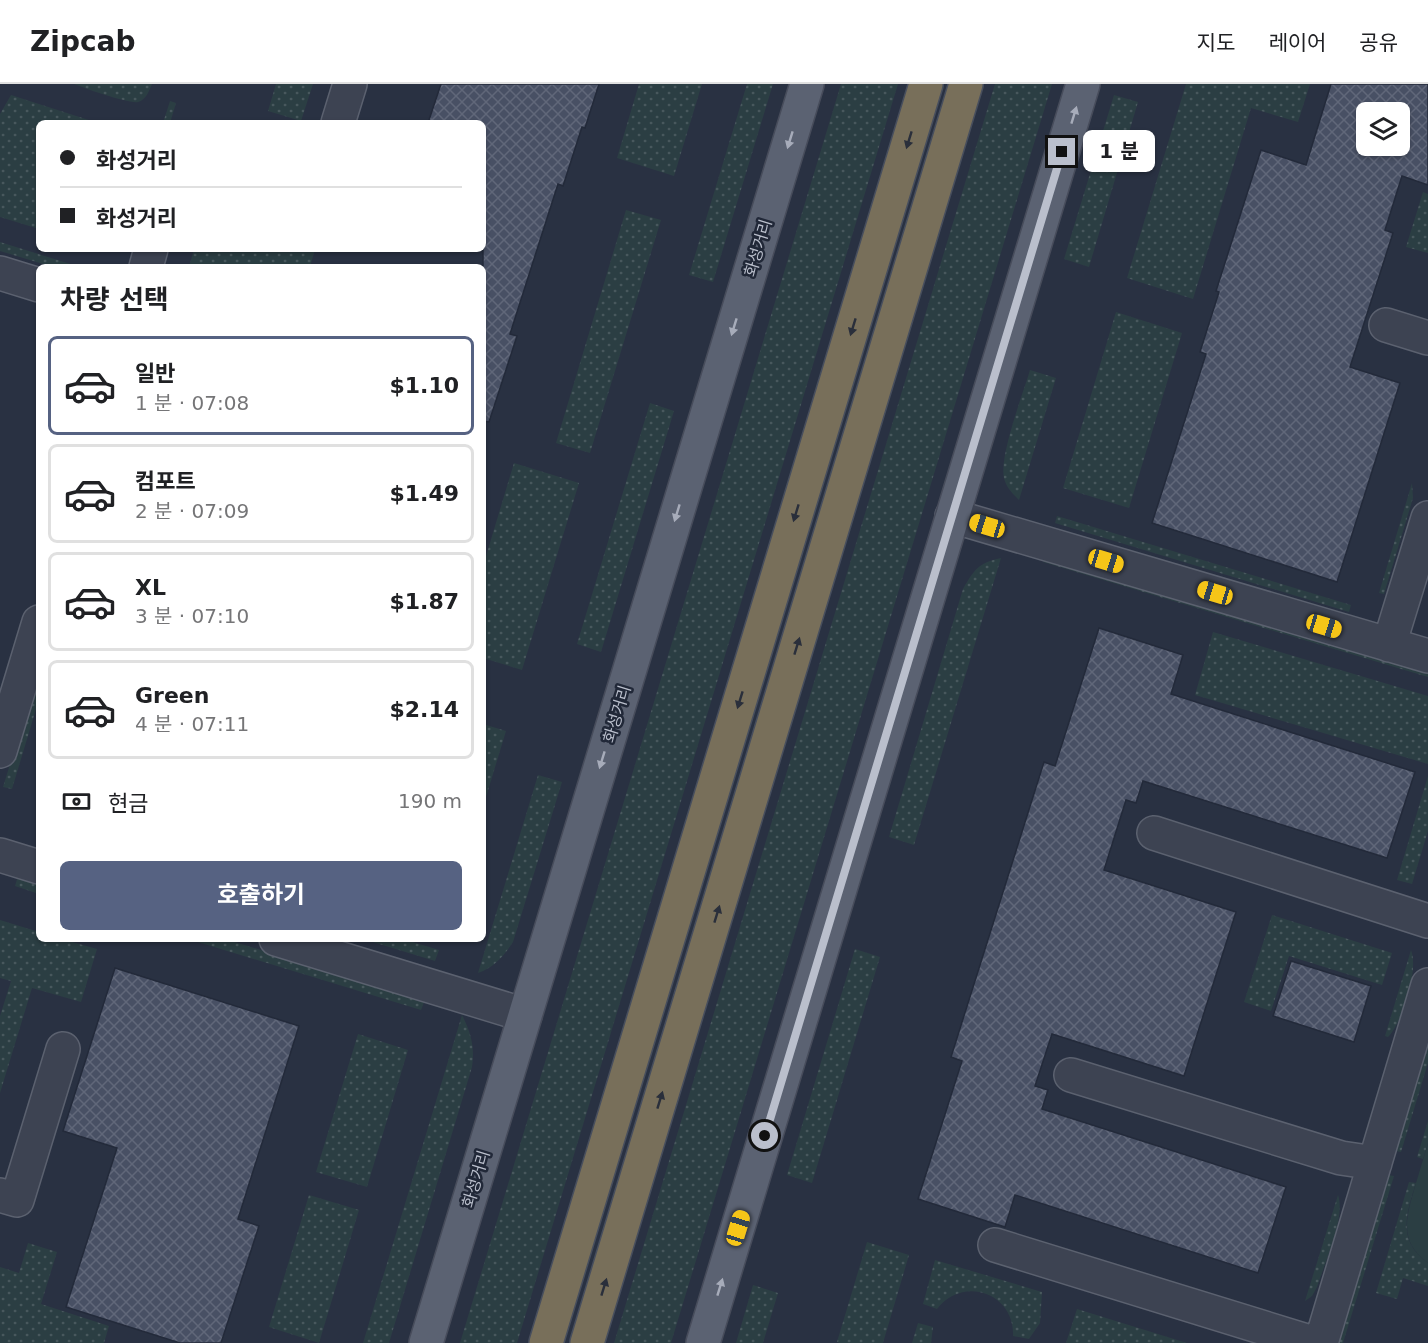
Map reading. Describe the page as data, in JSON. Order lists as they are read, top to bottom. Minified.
{"streets":{"main road":["화성거리"]},"page":{"header":"Zipcab","nav":["지도","레이어","공유"],"banner":["화성거리","화성거리"],"bubble":"1 분","heading":"차량 선택","list":[{"name":"일반","note":"1 분 · 07:08","value":"$1.10"},{"name":"컴포트","note":"2 분 · 07:09","value":"$1.49"},{"name":"XL","note":"3 분 · 07:10","value":"$1.87"},{"name":"Green","note":"4 분 · 07:11","value":"$2.14"}],"pay":["현금","190 m"],"buttons":"호출하기"}}
